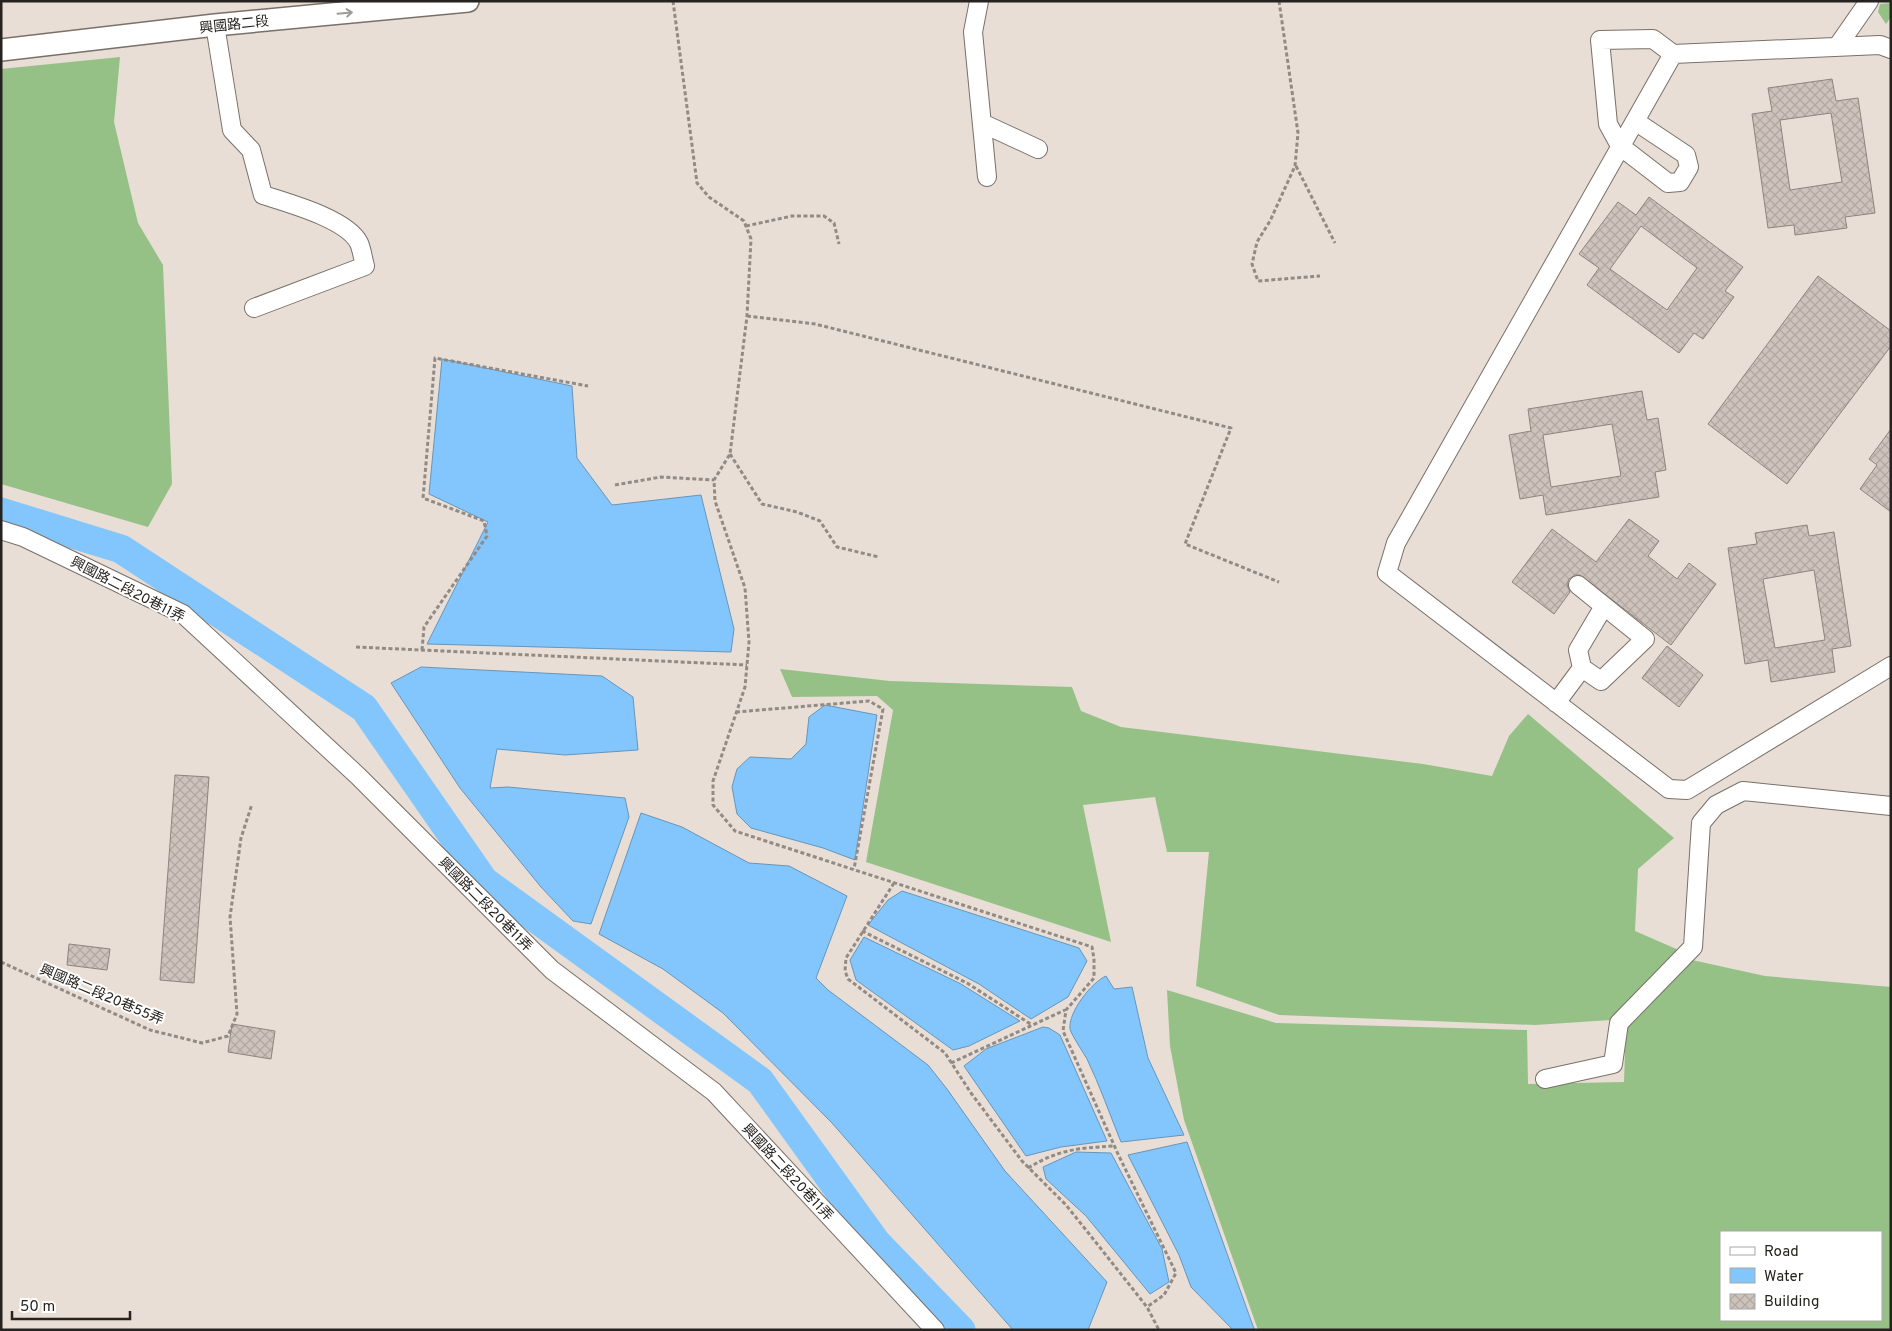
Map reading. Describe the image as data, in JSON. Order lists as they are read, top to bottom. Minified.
{"streets":{"main road":["興國路二段"],"lane":["興國路二段20巷11弄"],"path":["興國路二段20巷55弄"]},"legend":["Road","Water","Building"],"scale_bar":"50 m"}
